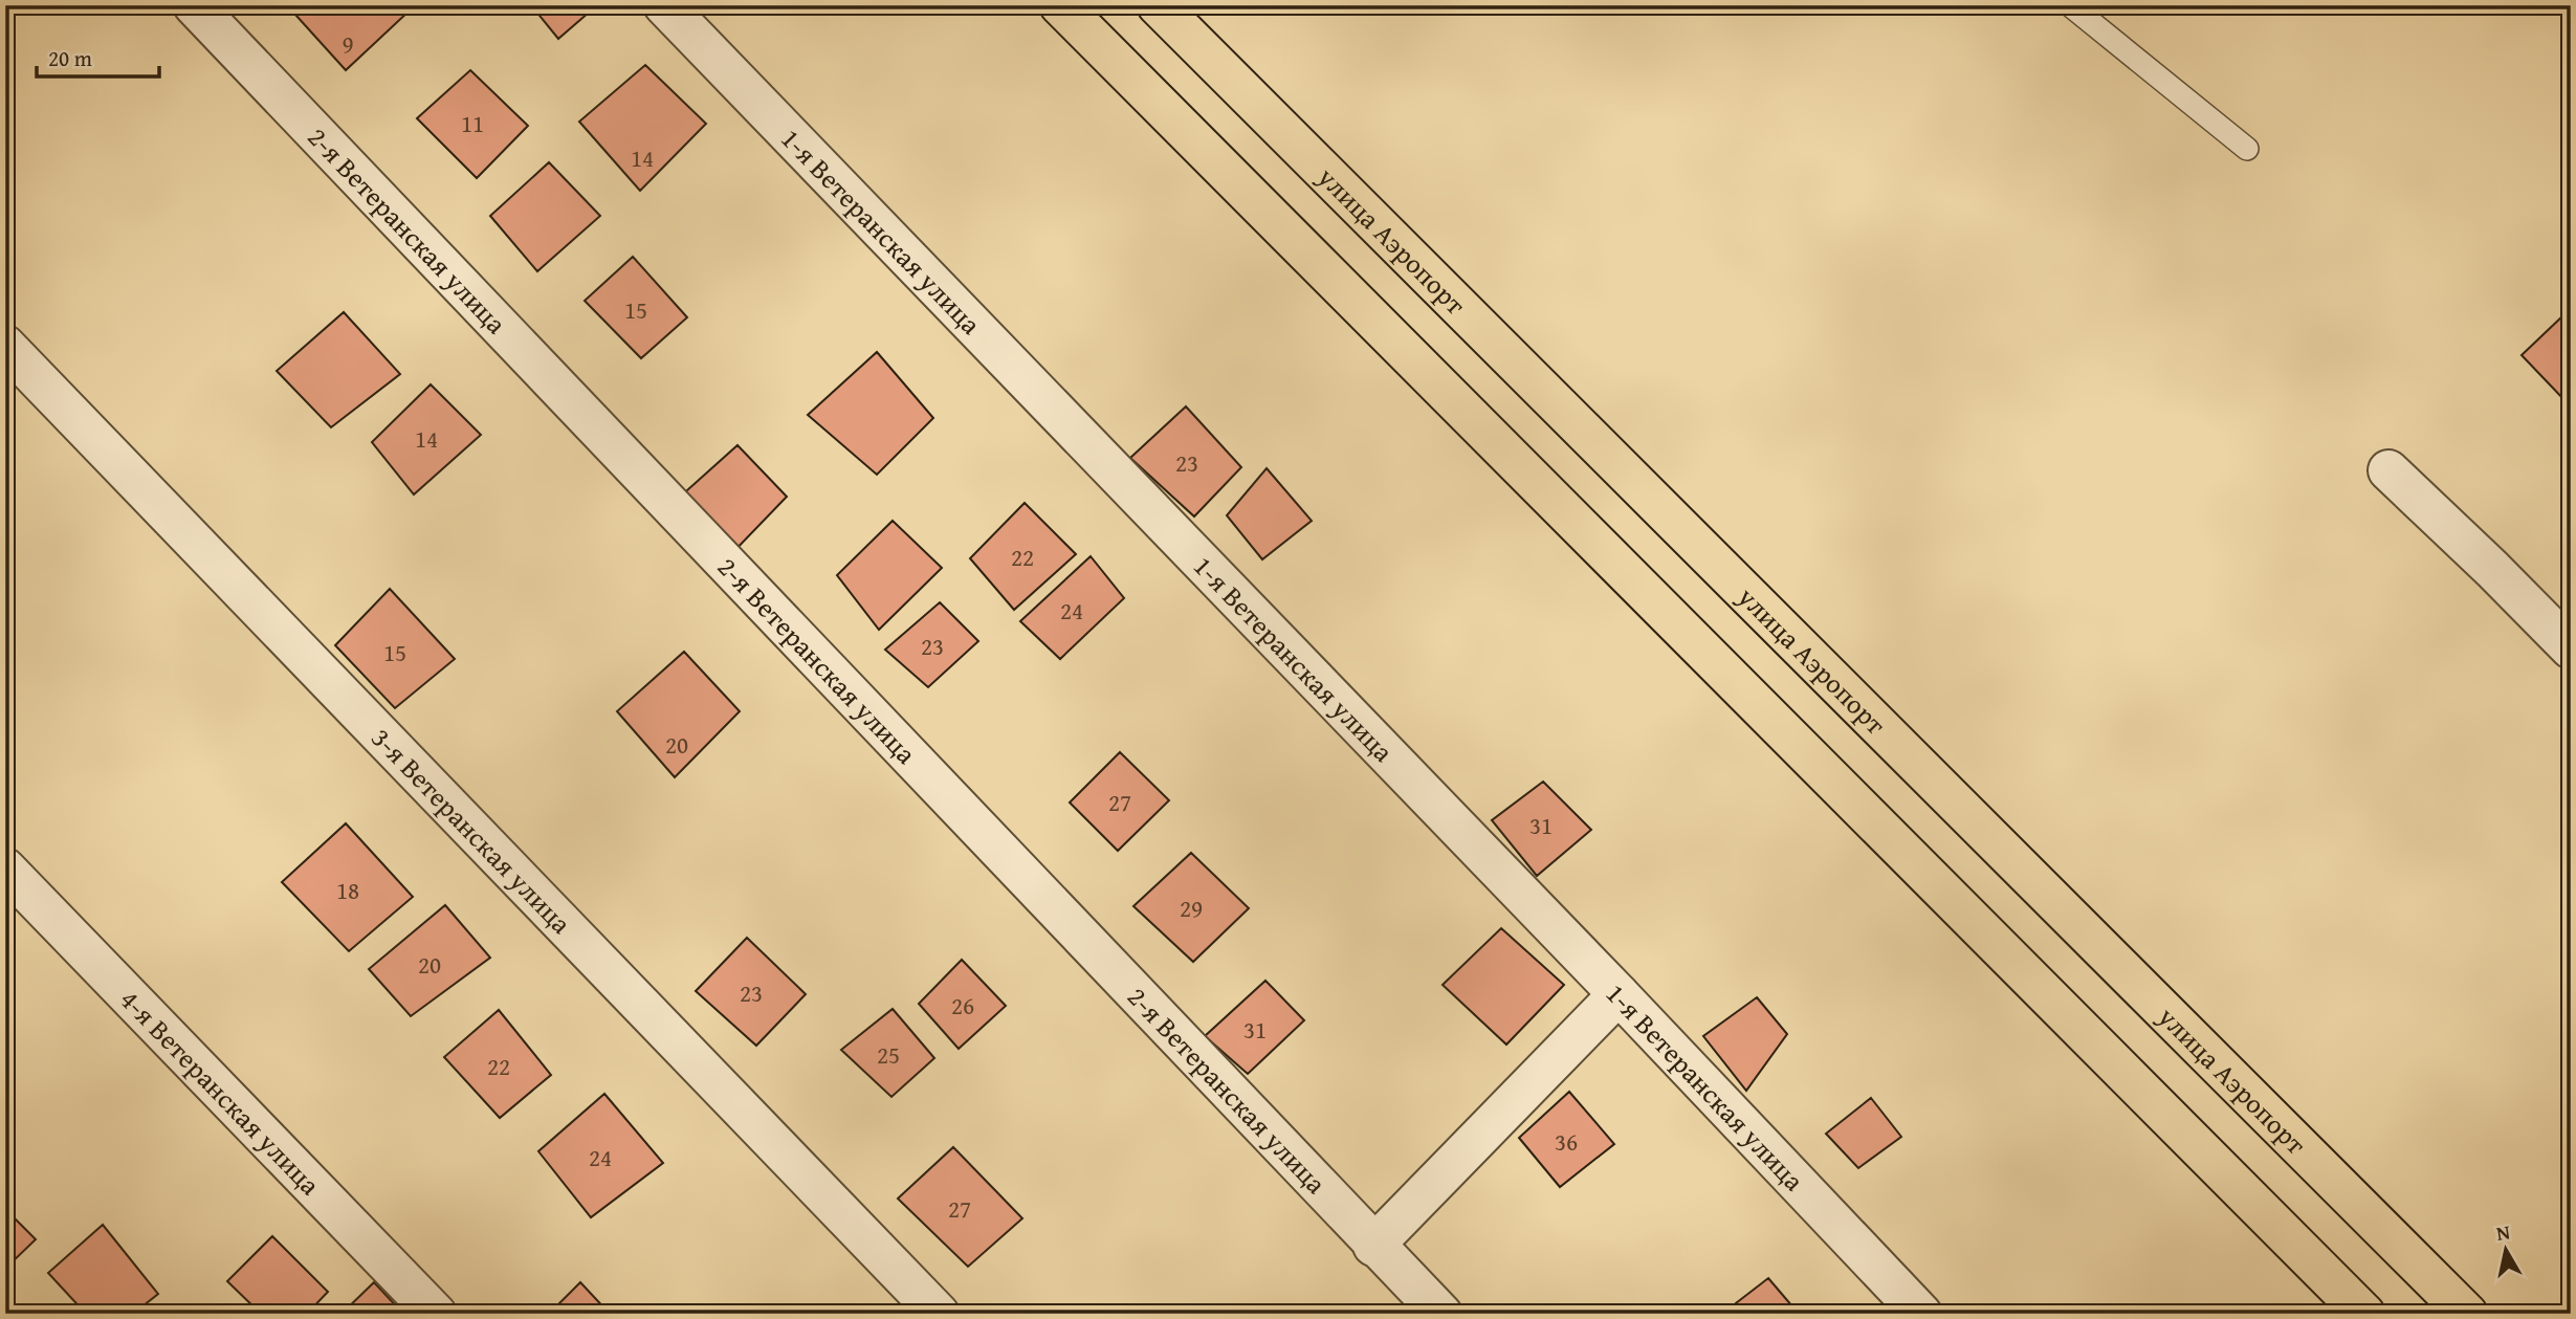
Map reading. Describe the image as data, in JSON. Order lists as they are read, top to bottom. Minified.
{"streets":{"main road":["улица Аэропорт"],"street":["2-я Ветеранская улица","1-я Ветеранская улица","3-я Ветеранская улица","4-я Ветеранская улица"]},"house_numbers":["9","11","14","15","14","23","22","24","23","15","20","27","31","18","29","20","23","26","31","25","22","36","24","27"],"scale_bar":"20 m","north":"top"}
